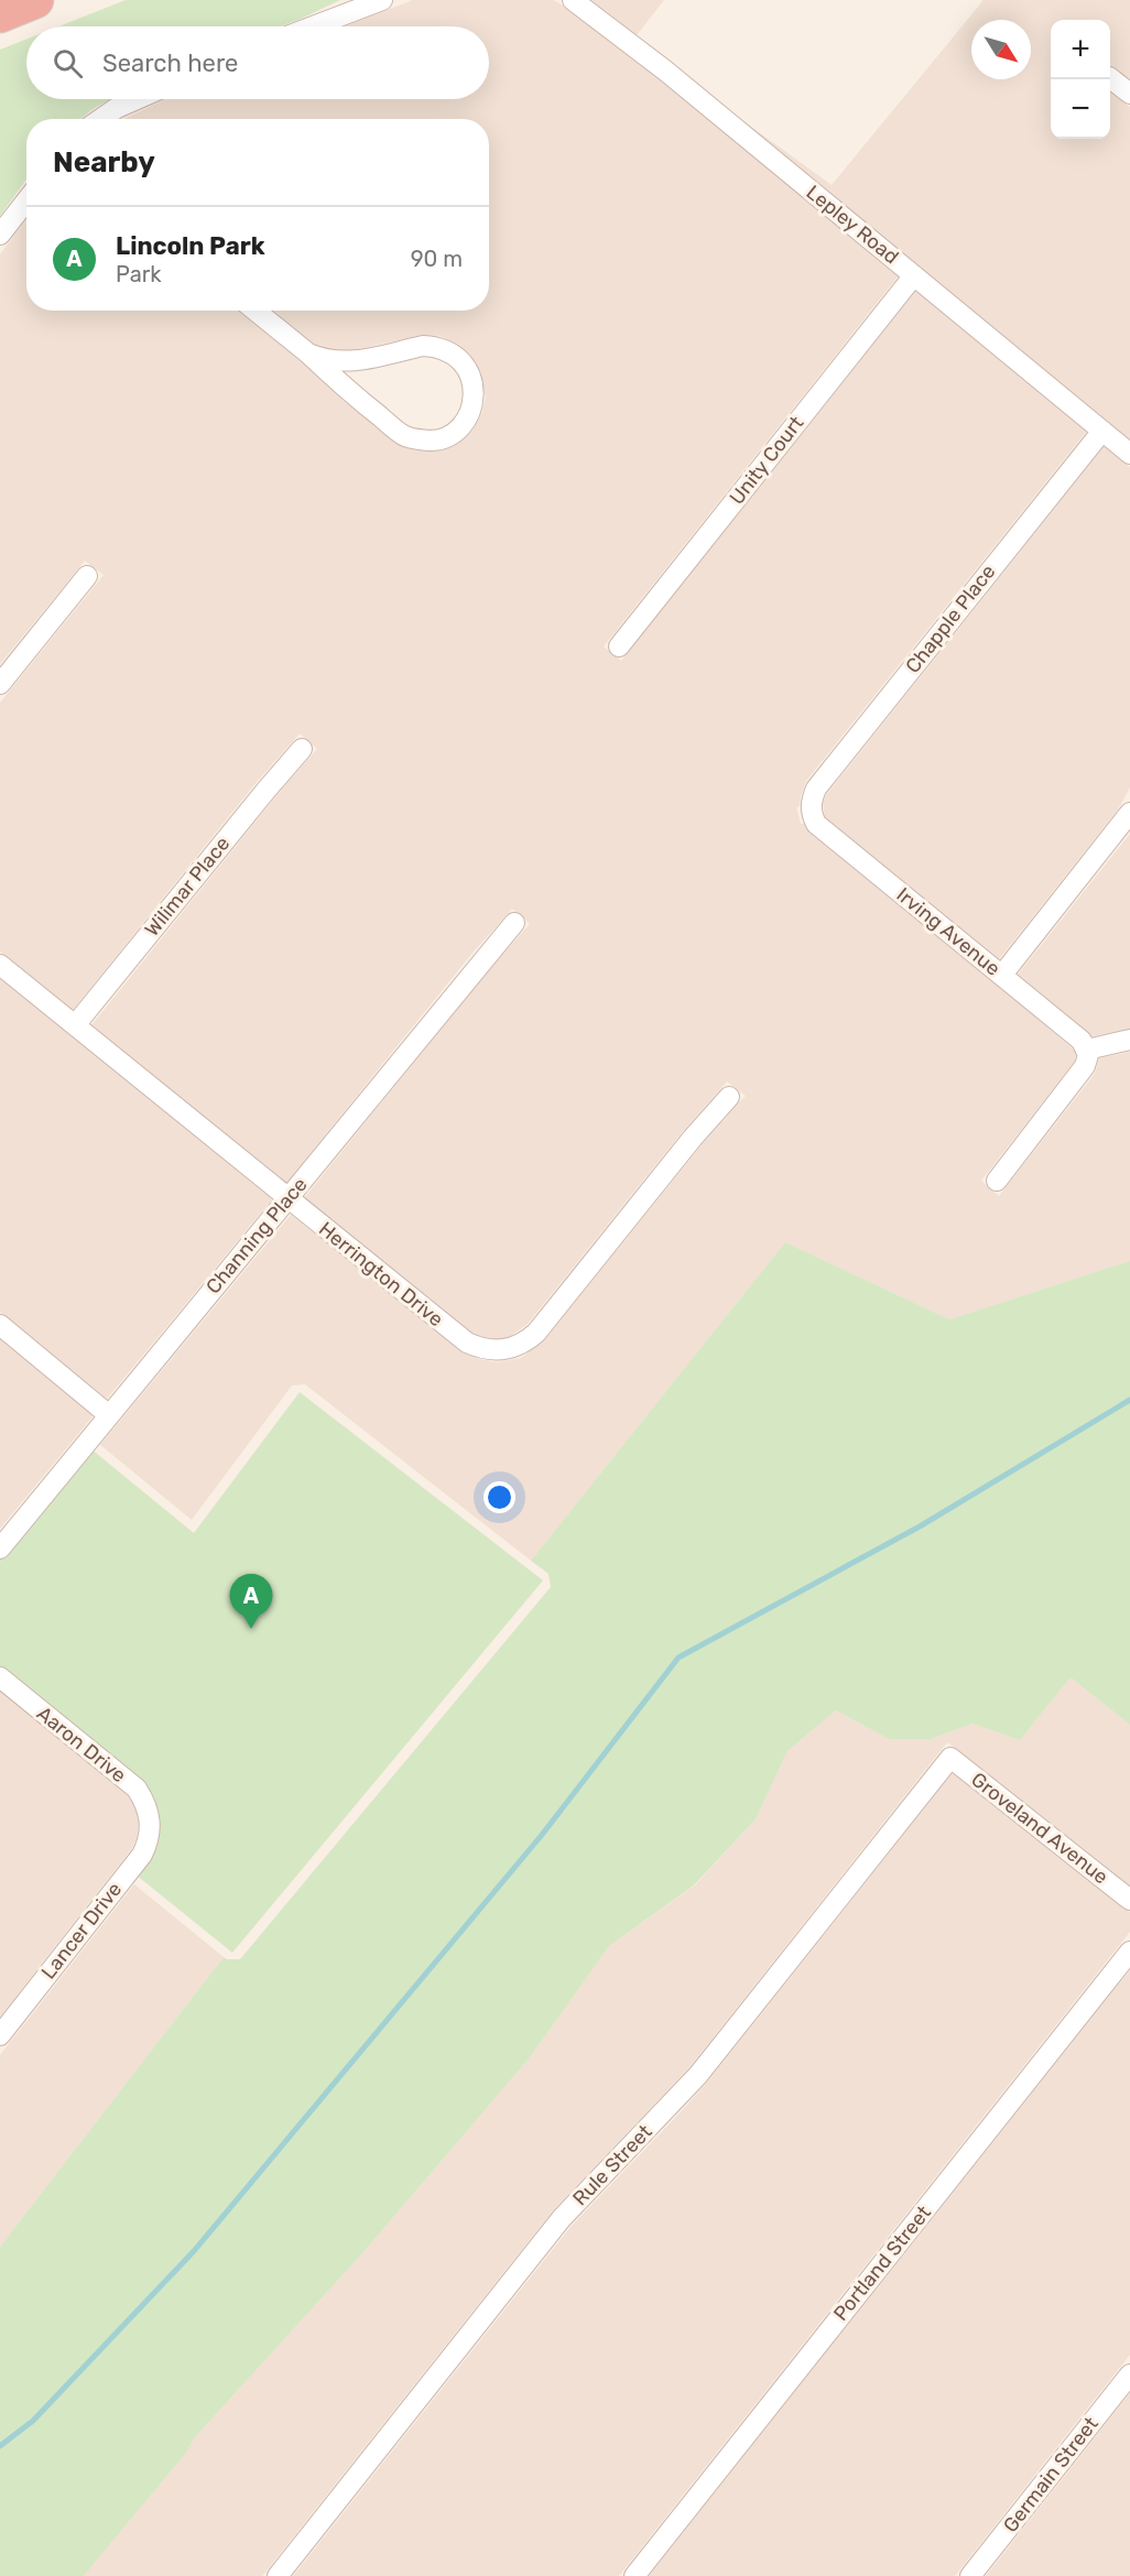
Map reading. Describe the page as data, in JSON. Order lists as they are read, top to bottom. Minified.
{"streets":{"street":["Lepley Road","Unity Court","Chapple Place","Wilimar Place","Irving Avenue","Channing Place","Herrington Drive","Aaron Drive","Groveland Avenue","Lancer Drive","Rule Street","Portland Street","Germain Street"]},"crossings":[["Lepley Road","Unity Court"],["Lepley Road","Chapple Place"],["Chapple Place","Irving Avenue"],["Wilimar Place","Herrington Drive"],["Channing Place","Herrington Drive"],["Aaron Drive","Lancer Drive"],["Groveland Avenue","Rule Street"]],"north":"bottom right","page":{"map_buttons":["+","−"],"search":"Search here","heading":"Nearby","list":[{"mark":"A","name":"Lincoln Park","note":"Park","value":"90 m"}],"pins":"A"}}
